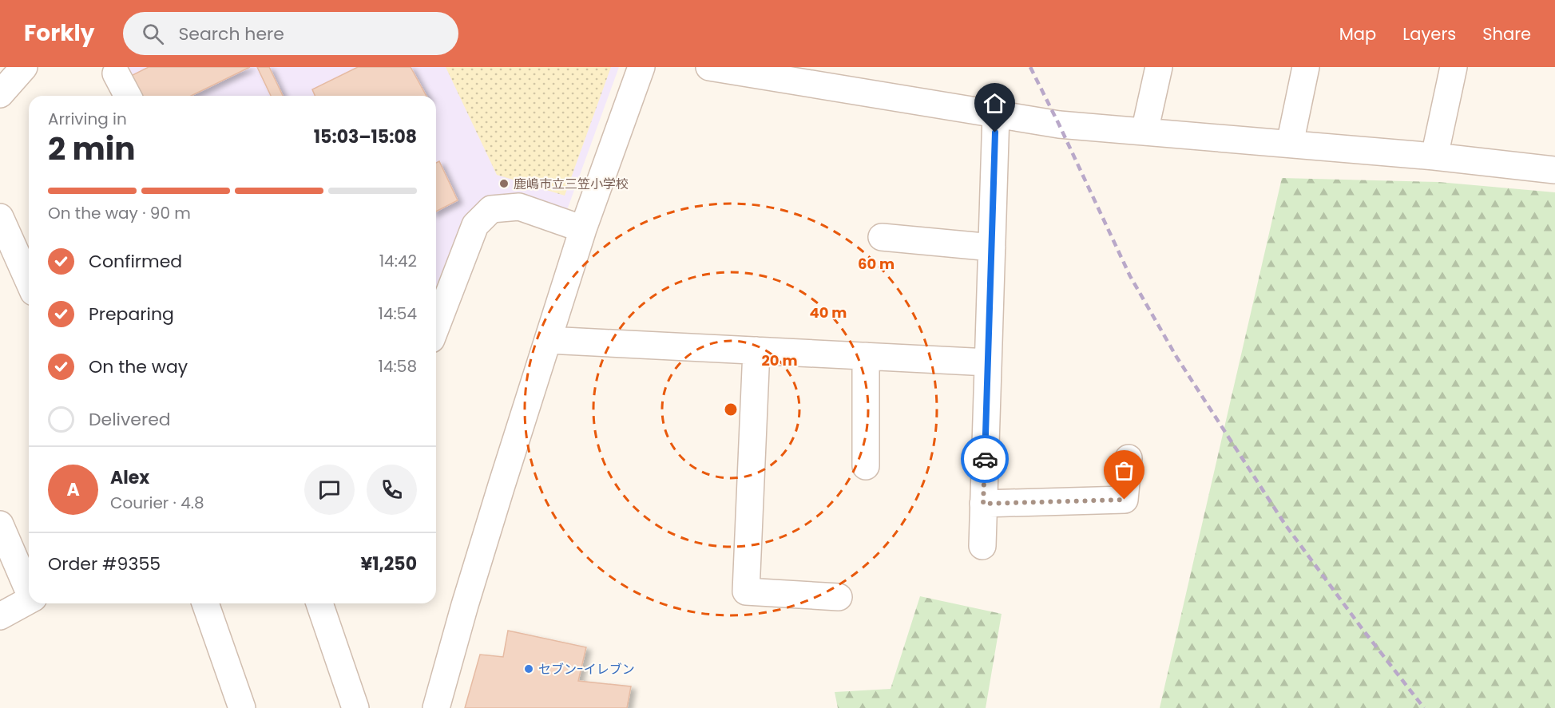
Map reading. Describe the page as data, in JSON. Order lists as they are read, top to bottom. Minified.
{"places":["鹿嶋市立三笠小学校","セブン-イレブン"],"page":{"header":"Forkly","search":"Search here","nav":["Map","Layers","Share"],"heading":["2 min","Arriving in","15:03–15:08"],"panel":["Alex","Courier · 4.8","Order #9355","¥1,250"],"bar":"On the way · 90 m","list":[["Confirmed","14:42"],["Preparing","14:54"],["On the way","14:58"],"Delivered"],"round":"A"},"rings":["60 m","40 m","20 m"]}
